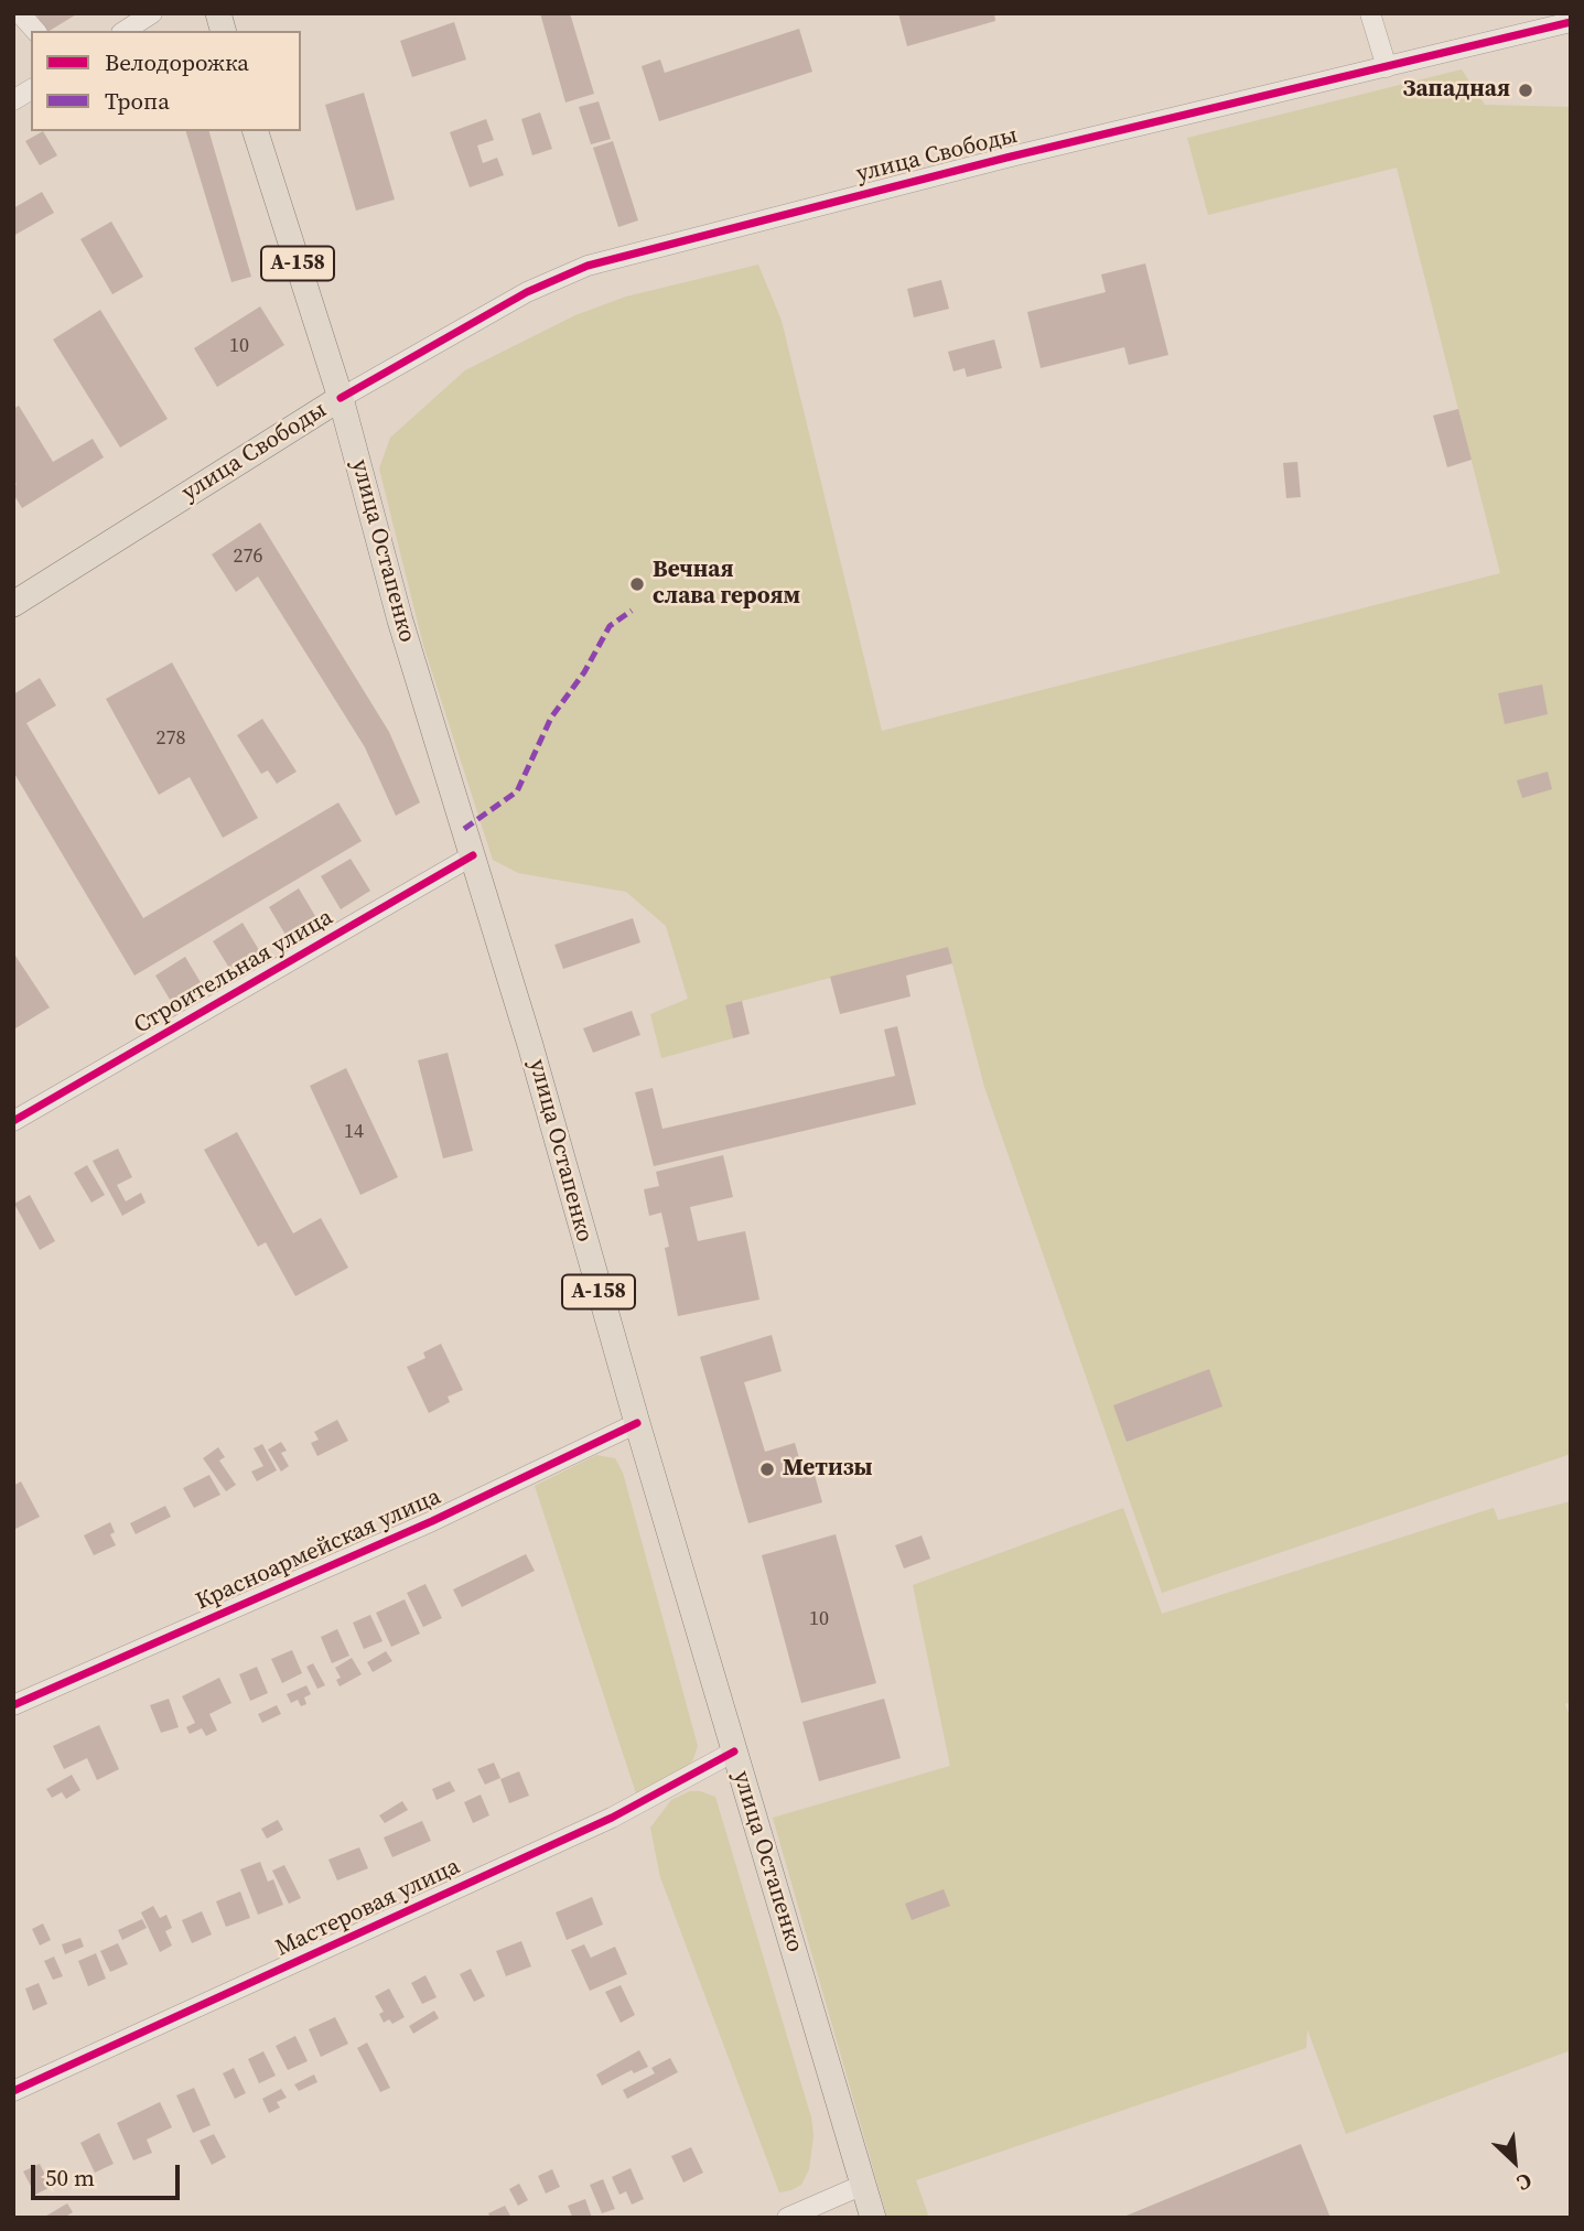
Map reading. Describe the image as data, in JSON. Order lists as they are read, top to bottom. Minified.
{"streets":{"main road":["улица Свободы","А-158","улица Остапенко"],"street":["Строительная улица","Красноармейская улица","Мастеровая улица"]},"crossings":[["улица Свободы","улица Остапенко"],["улица Остапенко","Строительная улица"],["улица Остапенко","Красноармейская улица"],["улица Остапенко","Мастеровая улица"]],"places":["Западная","Вечная слава героям","Метизы"],"house_numbers":["10","276","278","14","10"],"legend":["Велодорожка","Тропа"],"scale_bar":"50 m","north":"bottom right"}
